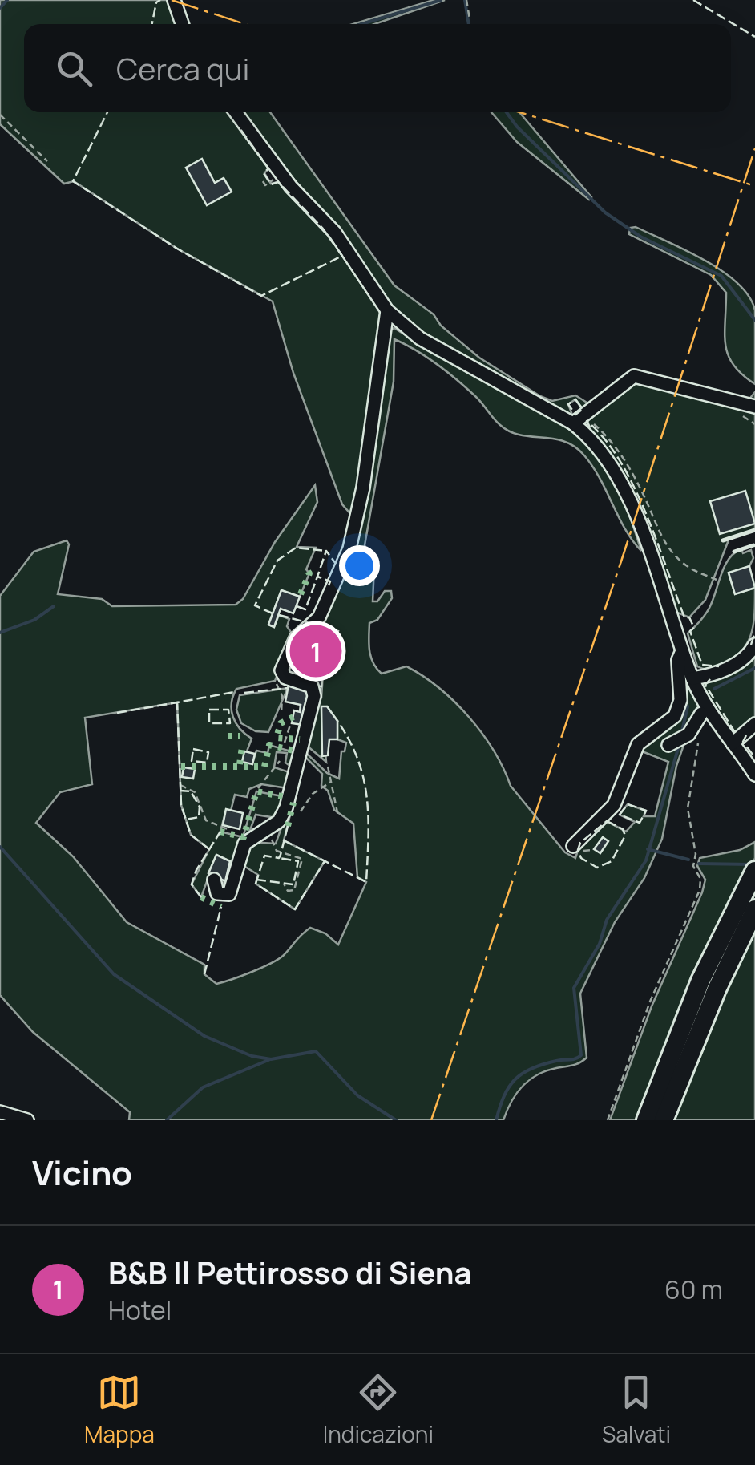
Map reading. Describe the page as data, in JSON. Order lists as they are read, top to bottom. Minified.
{"page":{"search":"Cerca qui","pins":"1","heading":"Vicino","list":[{"mark":"1","name":"B&B Il Pettirosso di Siena","note":"Hotel","value":"60 m"}],"nav":["Mappa","Indicazioni","Salvati"]}}
